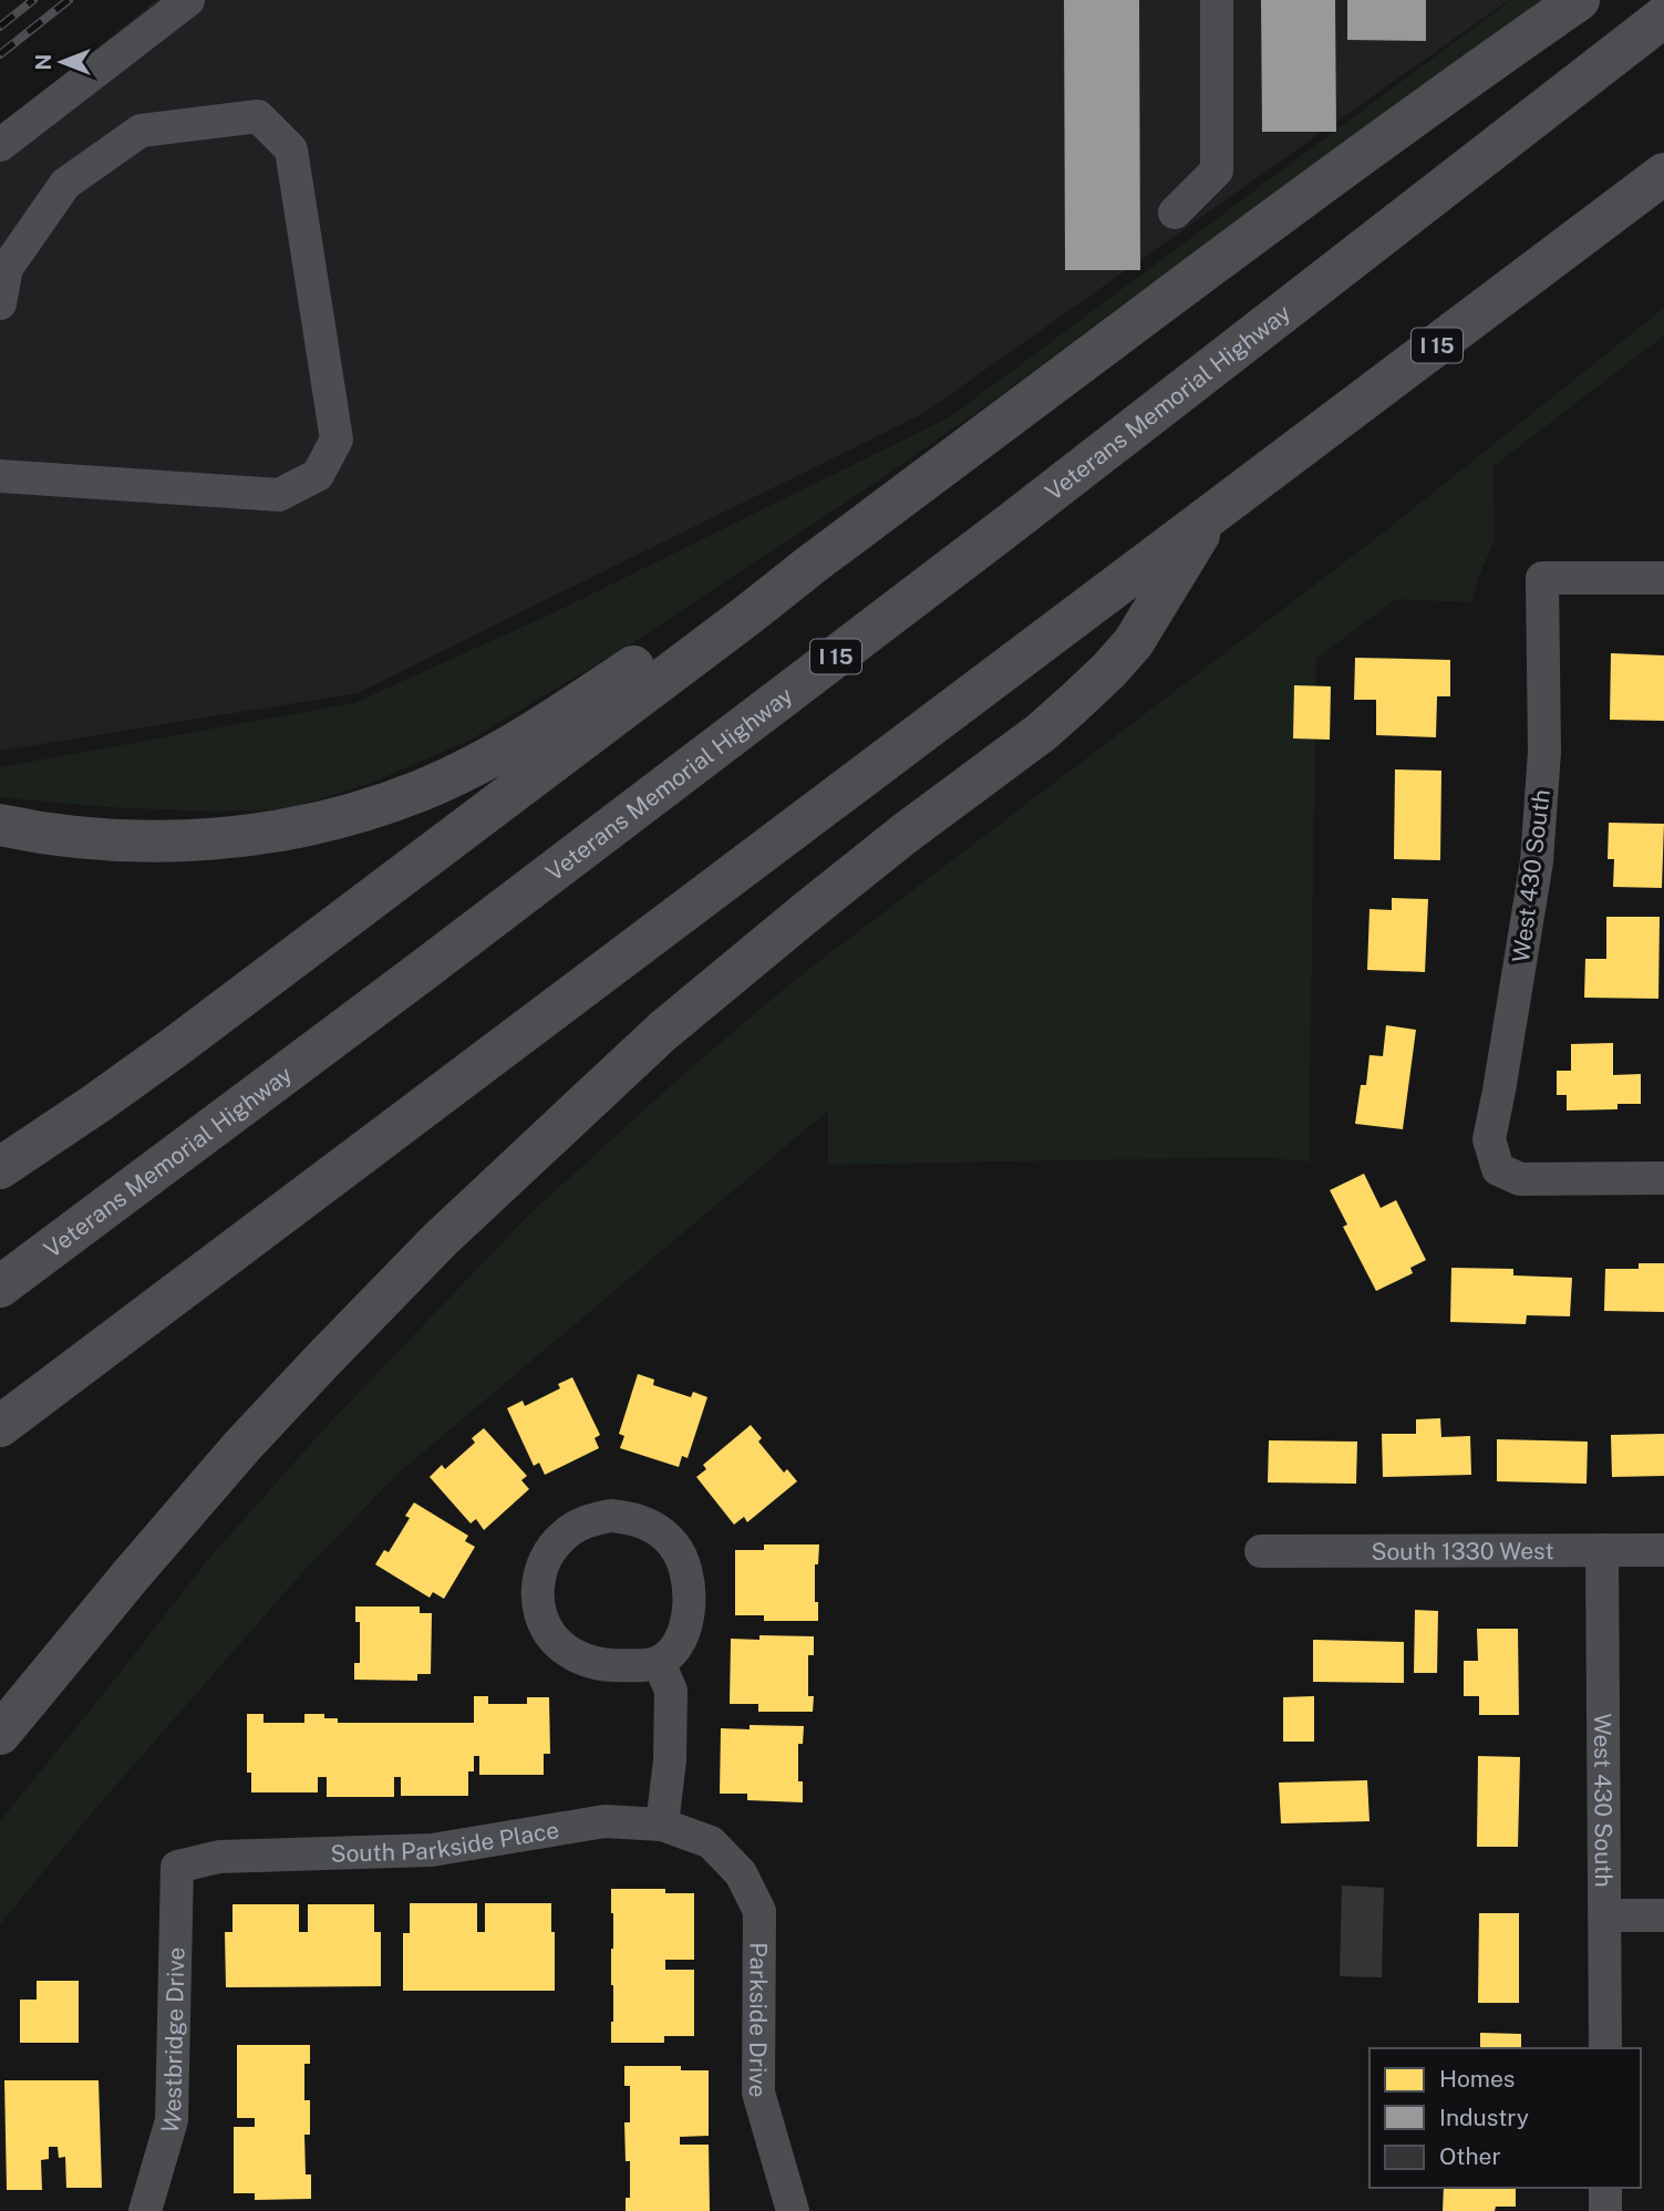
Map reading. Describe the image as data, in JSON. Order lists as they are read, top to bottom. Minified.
{"streets":{"highway":["I 15","Veterans Memorial Highway"],"street":["West 430 South","South 1330 West","South Parkside Place","Parkside Drive","Westbridge Drive"]},"crossings":[["West 430 South","South 1330 West"],["South Parkside Place","Parkside Drive"],["South Parkside Place","Westbridge Drive"]],"legend":["Homes","Industry","Other"],"north":"left"}
